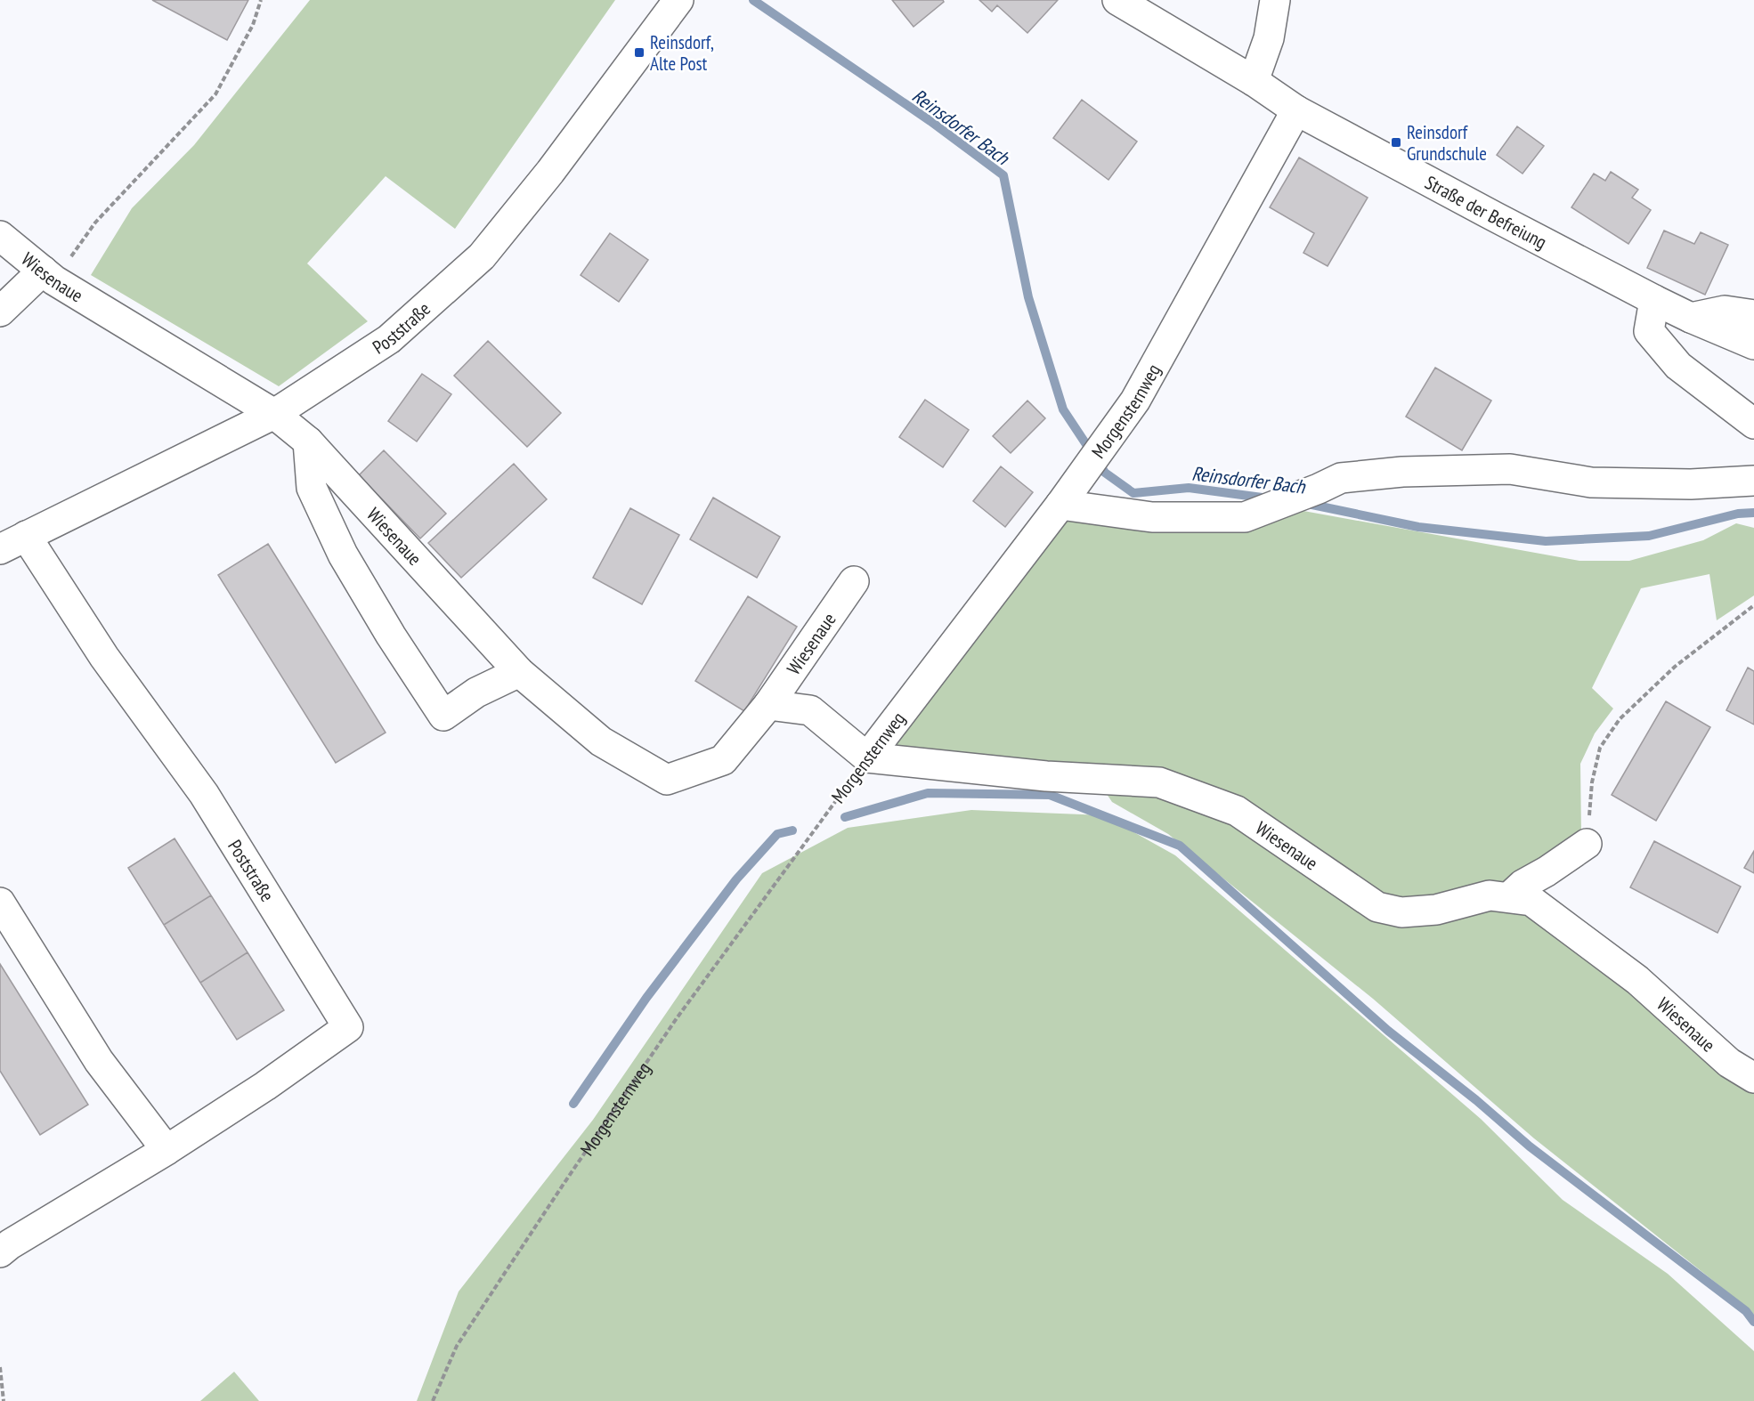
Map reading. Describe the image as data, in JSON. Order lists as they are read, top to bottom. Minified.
{"streets":{"street":["Straße der Befreiung","Wiesenaue","Poststraße","Morgensternweg"]},"crossings":[["Straße der Befreiung","Morgensternweg"],["Wiesenaue","Poststraße"],["Wiesenaue","Morgensternweg"]],"water":["Reinsdorfer Bach"],"places":{"transit":["Reinsdorf, Alte Post","Reinsdorf Grundschule"]}}
